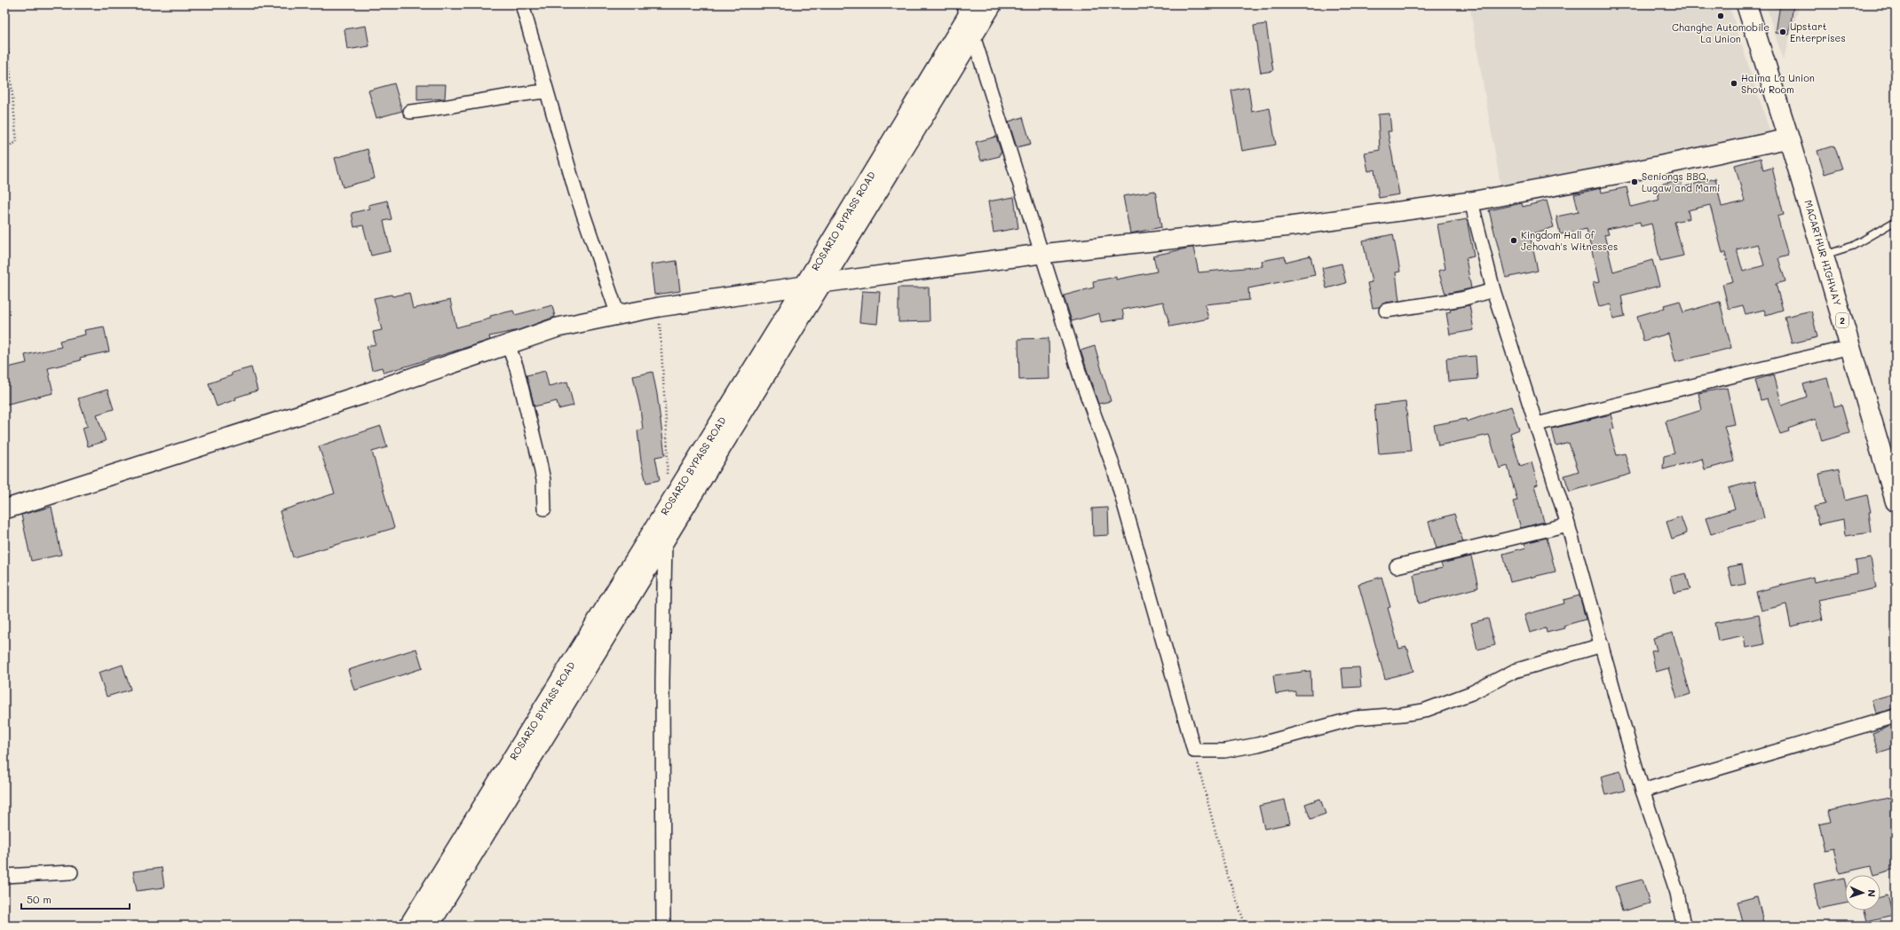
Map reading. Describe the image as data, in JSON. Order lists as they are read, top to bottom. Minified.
{"streets":{"main road":["ROSARIO BYPASS ROAD","MACARTHUR HIGHWAY","2"]},"places":["Changhe Automobile La Union","Upstart Enterprises","Haima La Union Show Room","Seniongs BBQ, Lugaw and Mami","Kingdom Hall of Jehovah's Witnesses"],"scale_bar":"50 m","north":"right"}
